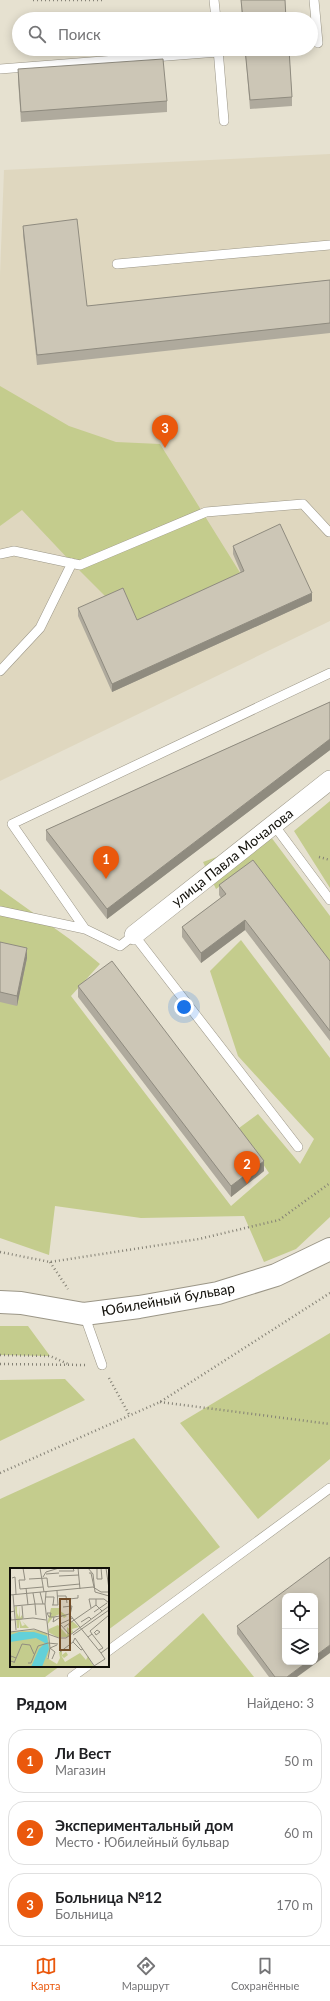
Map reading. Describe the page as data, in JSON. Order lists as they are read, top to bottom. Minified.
{"streets":{"street":["улица Павла Мочалова","Юбилейный бульвар"]},"page":{"search":"Поиск","pins":["3","1","2"],"heading":["Рядом","Найдено: 3"],"list":[{"mark":"1","name":"Ли Вест","note":"Магазин","value":"50 m"},{"mark":"2","name":"Экспериментальный дом","note":"Место · Юбилейный бульвар","value":"60 m"},{"mark":"3","name":"Больница №12","note":"Больница","value":"170 m"}],"nav":["Карта","Маршрут","Сохранённые"]}}
